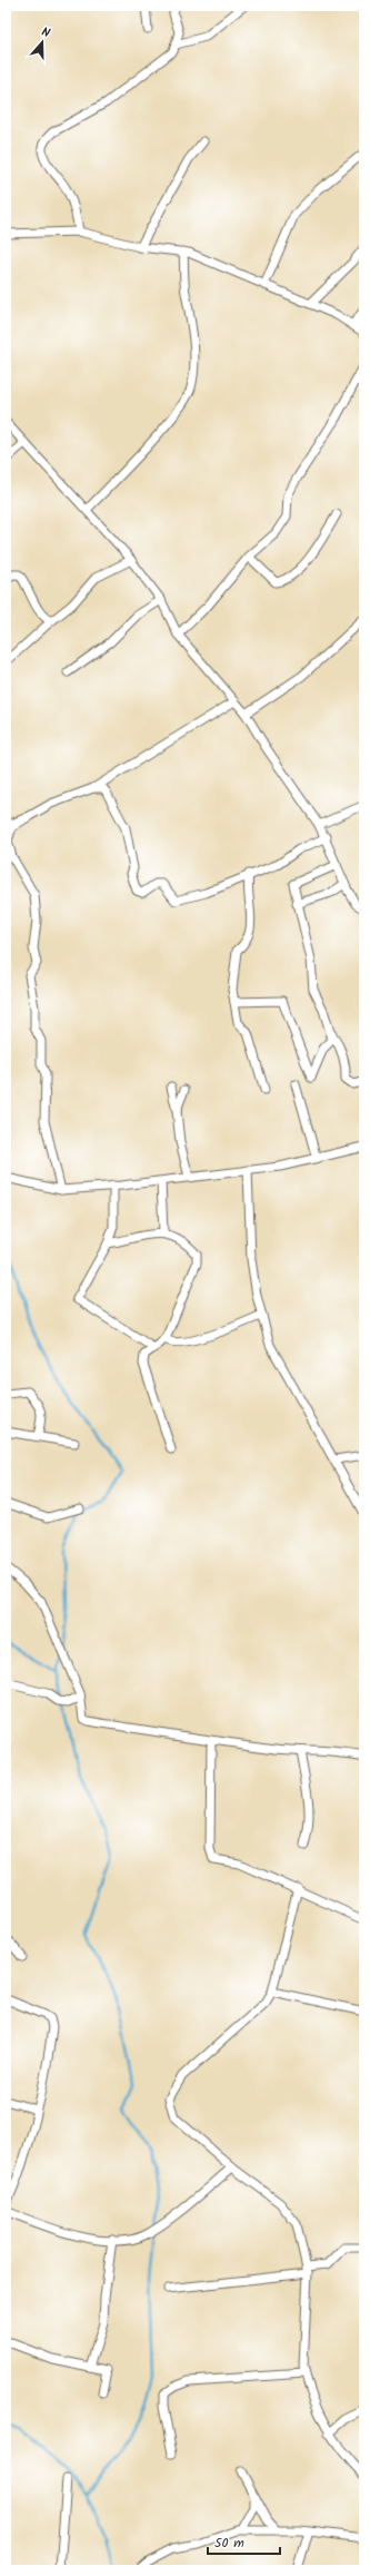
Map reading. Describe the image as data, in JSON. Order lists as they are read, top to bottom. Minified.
{"scale_bar":"50 m","north":"top"}
